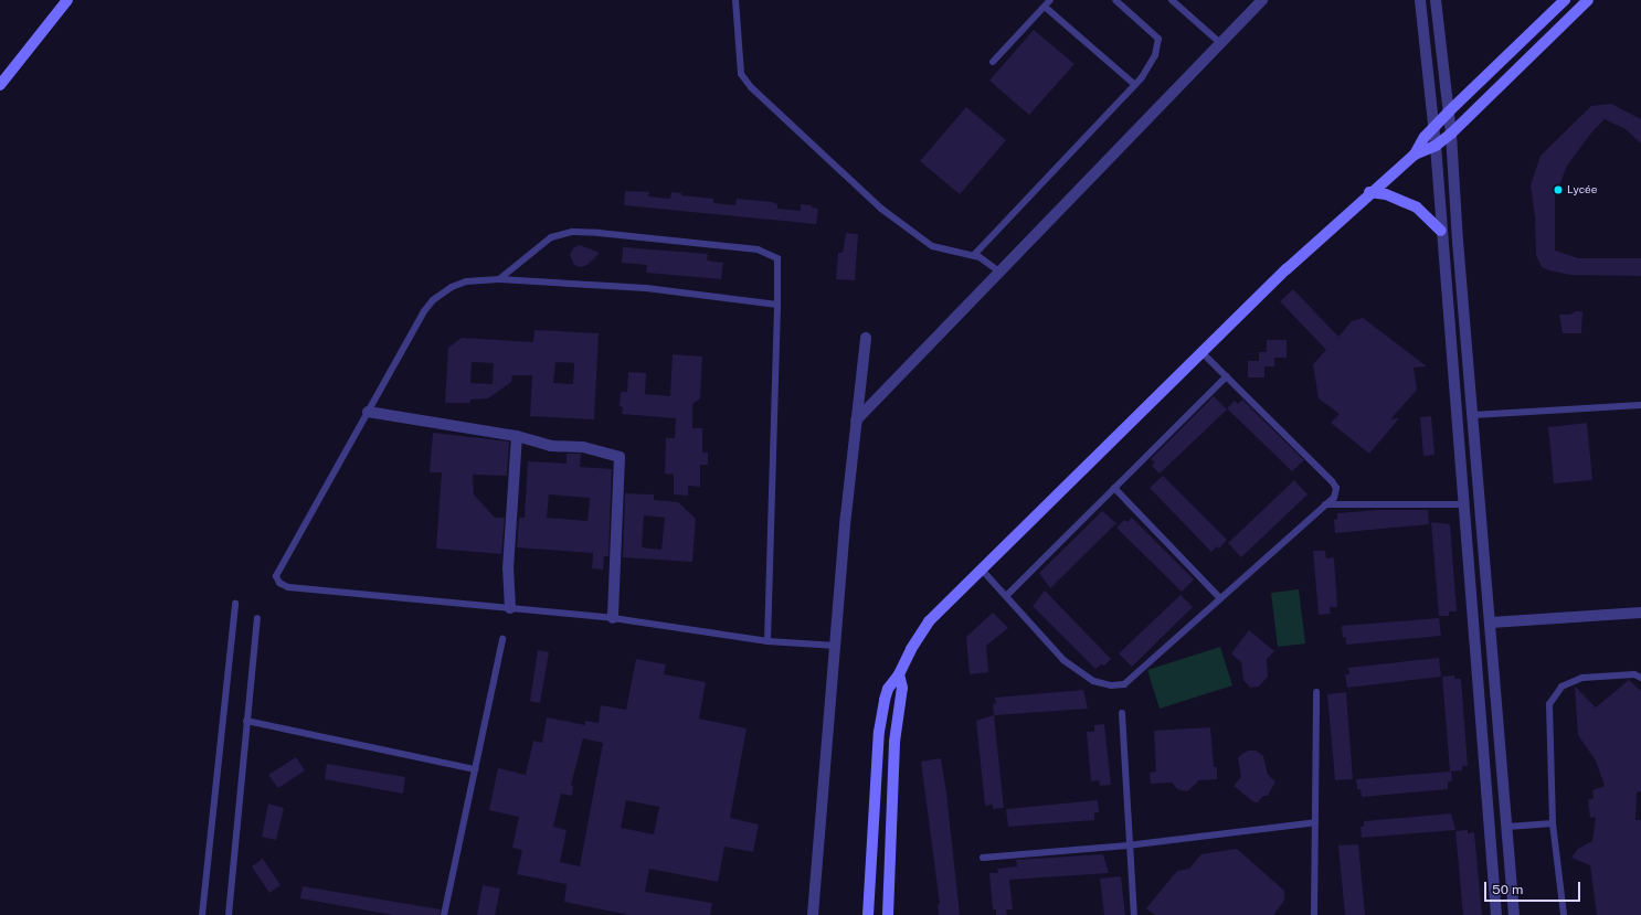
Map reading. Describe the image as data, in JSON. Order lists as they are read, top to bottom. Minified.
{"places":["Lycée"],"scale_bar":"50 m"}
